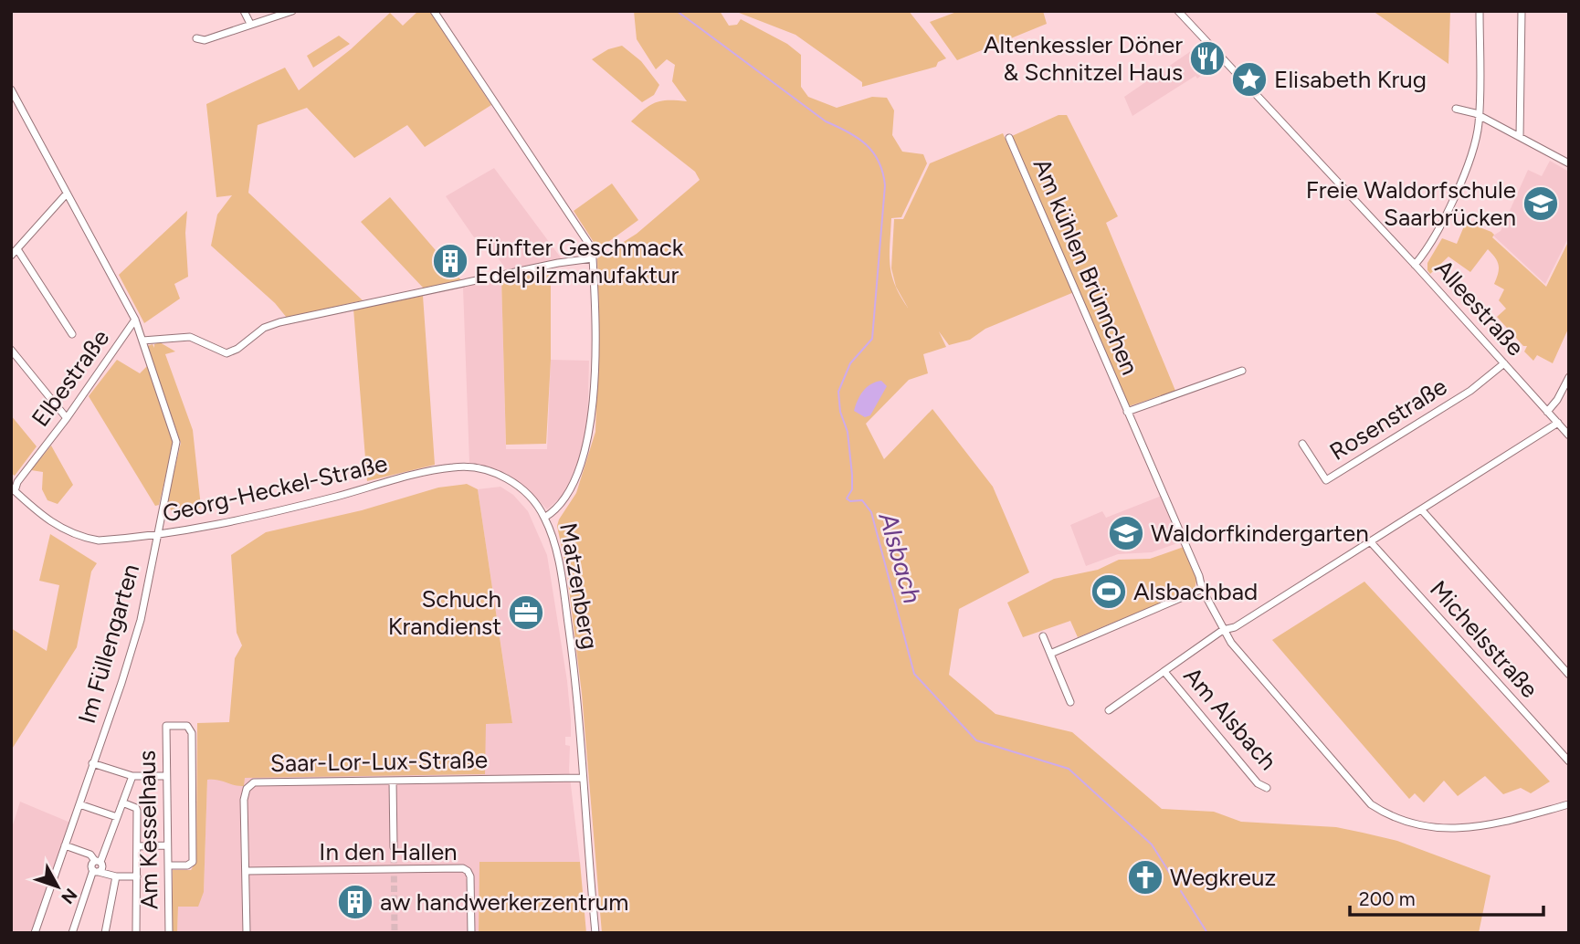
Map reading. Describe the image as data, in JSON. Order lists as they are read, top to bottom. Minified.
{"streets":{"street":["Am kühlen Brünnchen","Alleestraße","Elbestraße","Rosenstraße","Georg-Heckel-Straße","Matzenberg","Michelsstraße","Im Füllengarten","Am Alsbach","Saar-Lor-Lux-Straße","Am Kesselhaus","In den Hallen"]},"crossings":[["Alleestraße","Rosenstraße"],["Elbestraße","Georg-Heckel-Straße"],["Elbestraße","Im Füllengarten"],["Georg-Heckel-Straße","Matzenberg"],["Georg-Heckel-Straße","Im Füllengarten"],["Matzenberg","Saar-Lor-Lux-Straße"],["Saar-Lor-Lux-Straße","In den Hallen"]],"water":["Alsbach"],"places":{"restaurant":["Altenkessler Döner & Schnitzel Haus"],"place":["Elisabeth Krug"],"school or university":["Freie Waldorfschule Saarbrücken","Waldorfkindergarten"],"building":["Fünfter Geschmack Edelpilzmanufaktur","aw handwerkerzentrum"],"sports":["Alsbachbad"],"office":["Schuch Krandienst"],"church":["Wegkreuz"]},"scale_bar":"200 m","north":"bottom right"}
